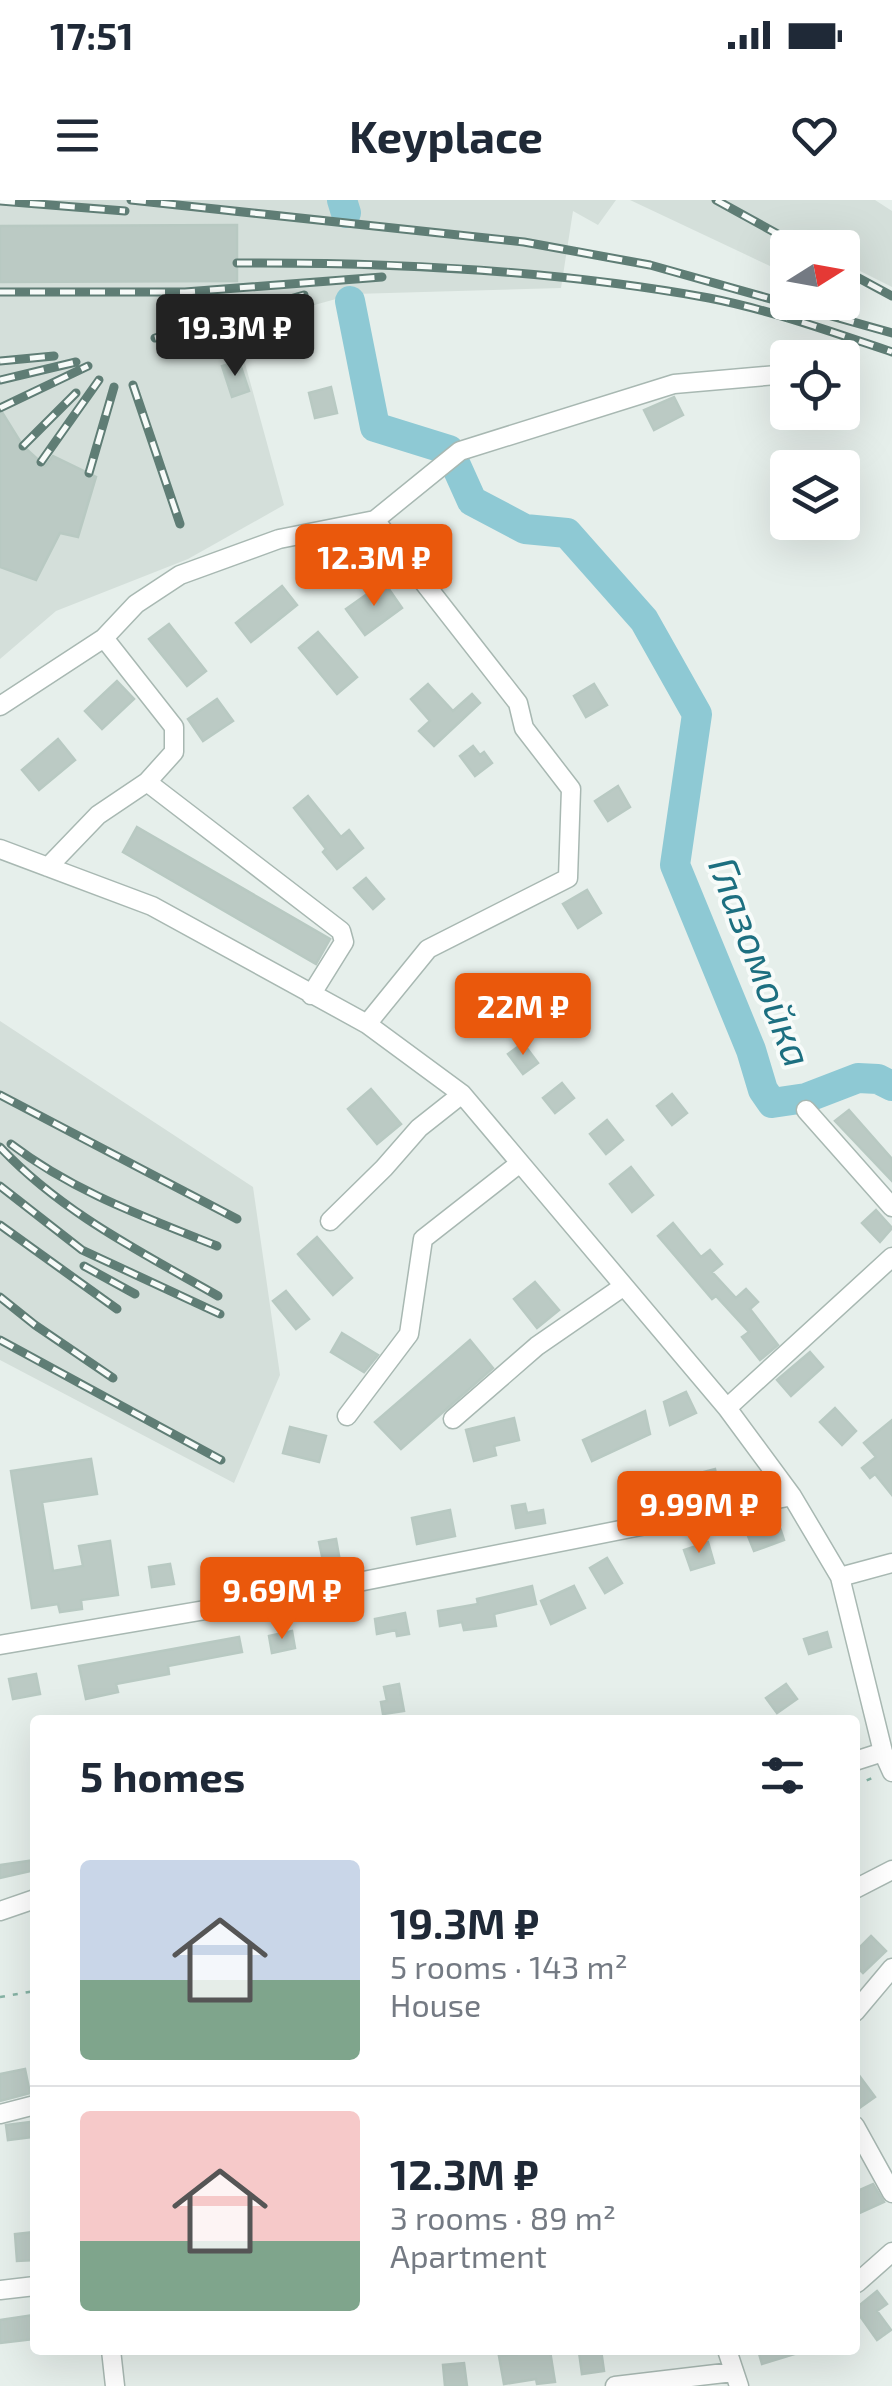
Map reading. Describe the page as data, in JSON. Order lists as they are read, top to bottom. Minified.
{"water":["Глазомойка"],"north":"right","page":{"status":"17:51","header":"Keyplace","price":["19.3M ₽","12.3M ₽","22M ₽","9.99M ₽","9.69M ₽"],"heading":"5 homes","list":[{"name":"19.3M ₽","note":"5 rooms · 143 m² · House"},{"name":"12.3M ₽","note":"3 rooms · 89 m² · Apartment"}]}}
